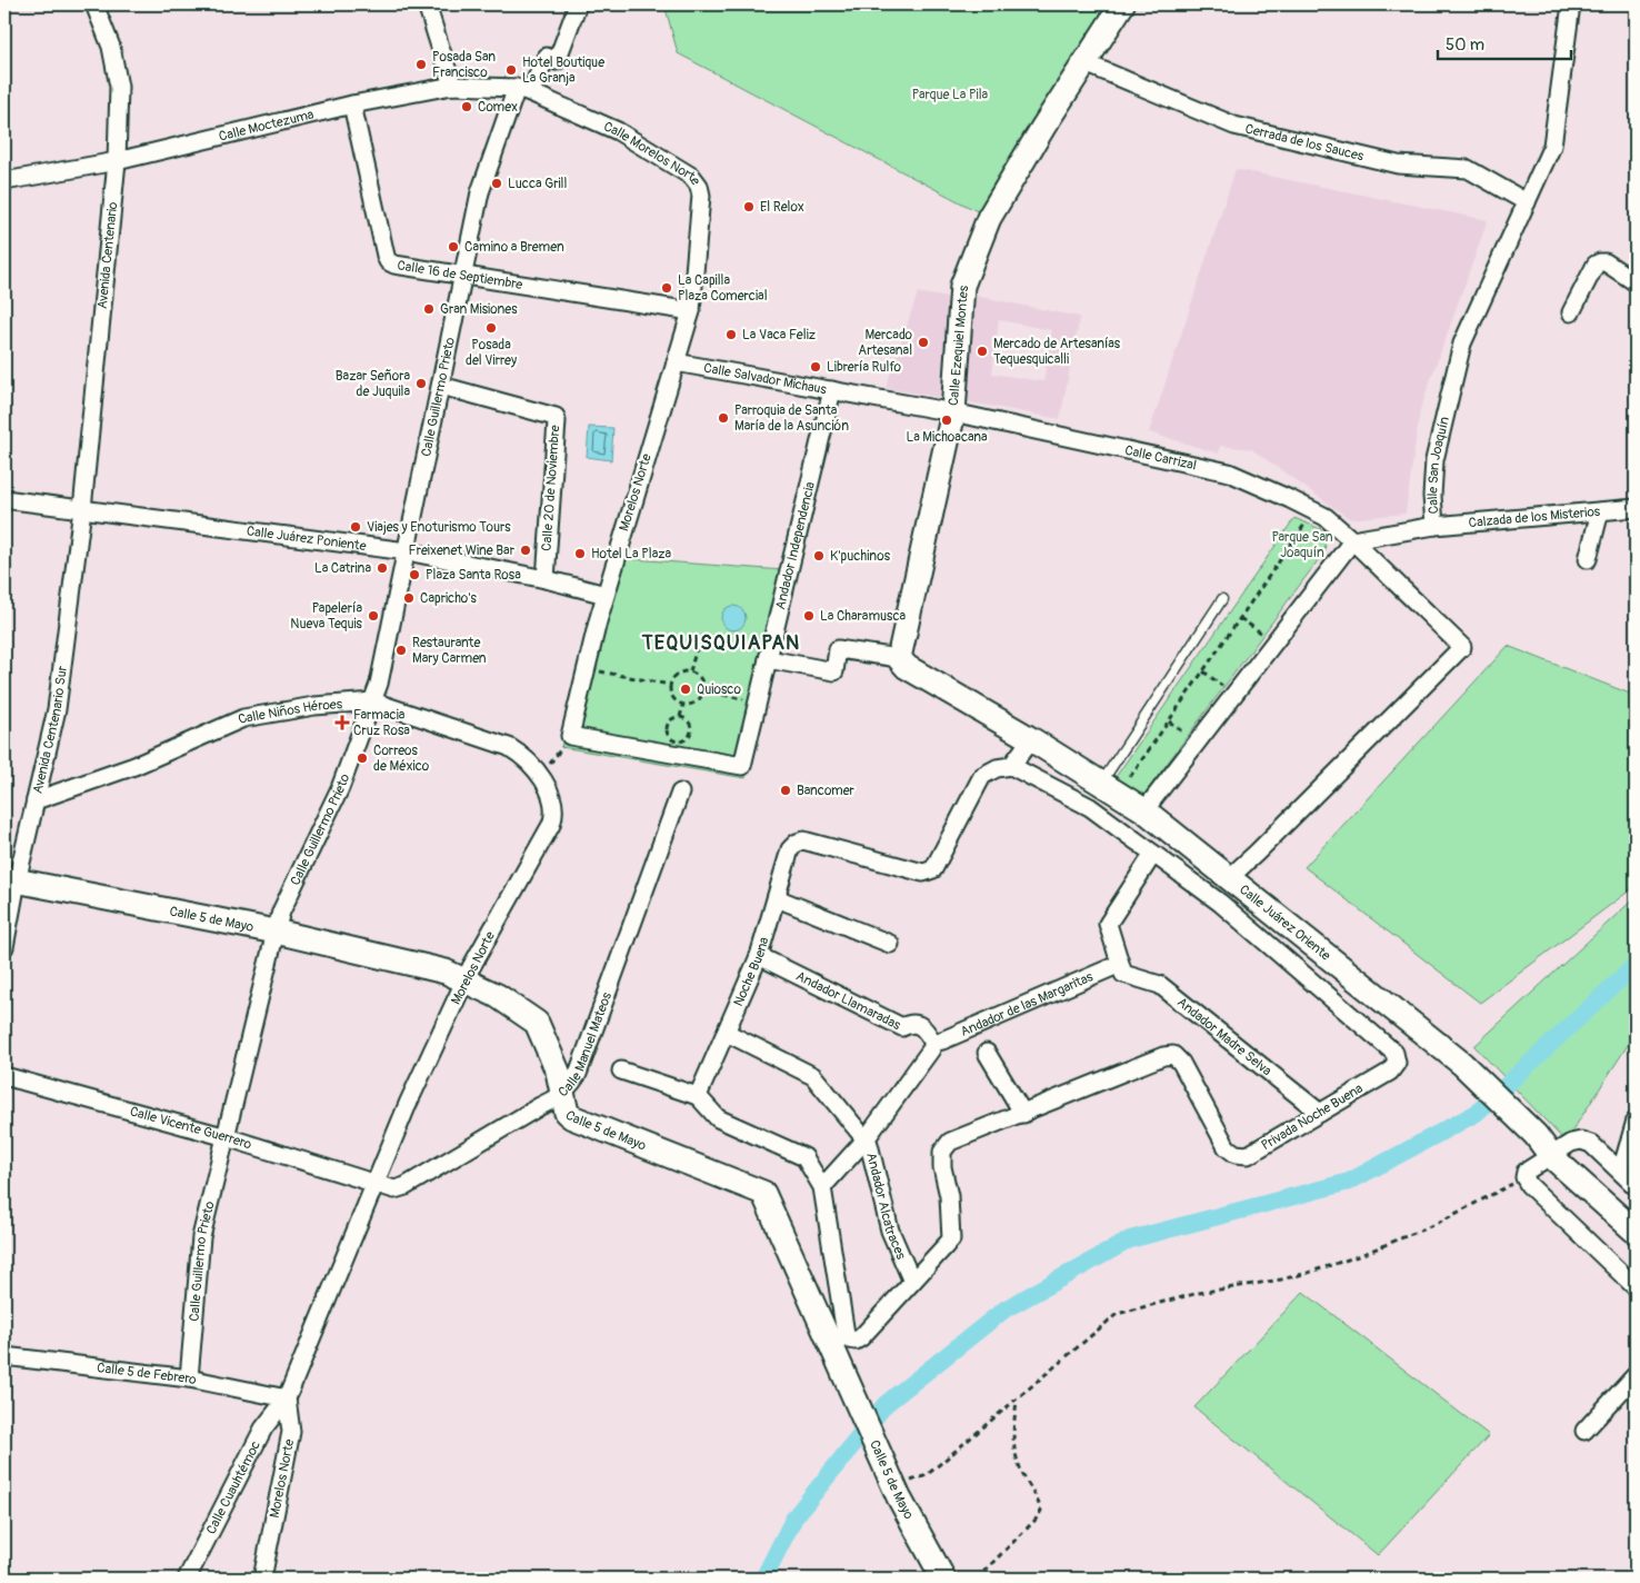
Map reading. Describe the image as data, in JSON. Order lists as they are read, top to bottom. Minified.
{"streets":{"street":["Calle Moctezuma","Cerrada de los Sauces","Calle Morelos Norte","Avenida Centenario","Calle 16 de Septiembre","Calle Ezequiel Montes","Calle Salvador Michaus","Calle Guillermo Prieto","Calle Carrizal","Calle San Joaquín","Calle 20 de Noviembre","Morelos Norte","Calzada de los Misterios","Calle Juárez Poniente","Andador Independencia","Calle Niños Héroes","Avenida Centenario Sur","Calle 5 de Mayo","Calle Juárez Oriente","Noche Buena","Andador Llamaradas","Andador de las Margaritas","Andador Madre Selva","Calle Manuel Mateos","Privada Noche Buena","Calle Vicente Guerrero","Andador Alcatraces","Calle 5 de Febrero","Calle Cuauhtémoc"]},"crossings":[["Calle Moctezuma","Calle Morelos Norte"],["Calle Moctezuma","Avenida Centenario"],["Calle Moctezuma","Calle 16 de Septiembre"],["Calle Moctezuma","Calle Guillermo Prieto"],["Cerrada de los Sauces","Calle Ezequiel Montes"],["Cerrada de los Sauces","Calle San Joaquín"],["Calle Morelos Norte","Calle 16 de Septiembre"],["Calle Morelos Norte","Calle Salvador Michaus"],["Calle Morelos Norte","Calle Guillermo Prieto"],["Calle Morelos Norte","Morelos Norte"],["Avenida Centenario","Calle Juárez Poniente"],["Avenida Centenario","Avenida Centenario Sur"],["Calle 16 de Septiembre","Calle Guillermo Prieto"],["Calle Ezequiel Montes","Calle Salvador Michaus"],["Calle Ezequiel Montes","Calle Carrizal"],["Calle Ezequiel Montes","Calle Juárez Oriente"],["Calle Salvador Michaus","Calle Carrizal"],["Calle Salvador Michaus","Morelos Norte"],["Calle Salvador Michaus","Andador Independencia"],["Calle Guillermo Prieto","Calle 20 de Noviembre"],["Calle Guillermo Prieto","Calle Juárez Poniente"],["Calle Guillermo Prieto","Calle Niños Héroes"],["Calle Guillermo Prieto","Calle 5 de Mayo"],["Calle Guillermo Prieto","Calle Vicente Guerrero"],["Calle Guillermo Prieto","Calle 5 de Febrero"],["Calle Carrizal","Calle San Joaquín"],["Calle Carrizal","Calle Juárez Oriente"],["Calle San Joaquín","Calzada de los Misterios"],["Calle 20 de Noviembre","Calle Juárez Poniente"],["Morelos Norte","Calle Juárez Poniente"],["Morelos Norte","Andador Independencia"],["Morelos Norte","Calle Niños Héroes"],["Morelos Norte","Calle 5 de Mayo"],["Morelos Norte","Calle Manuel Mateos"],["Morelos Norte","Calle Vicente Guerrero"],["Morelos Norte","Calle 5 de Febrero"],["Morelos Norte","Calle Cuauhtémoc"],["Calle Juárez Poniente","Avenida Centenario Sur"],["Calle Niños Héroes","Avenida Centenario Sur"],["Avenida Centenario Sur","Calle 5 de Mayo"],["Calle 5 de Mayo","Calle Manuel Mateos"],["Noche Buena","Andador Llamaradas"],["Noche Buena","Privada Noche Buena"],["Noche Buena","Andador Alcatraces"],["Andador Llamaradas","Andador de las Margaritas"],["Andador de las Margaritas","Andador Madre Selva"],["Andador Madre Selva","Privada Noche Buena"],["Calle Manuel Mateos","Calle Vicente Guerrero"],["Privada Noche Buena","Andador Alcatraces"],["Calle 5 de Febrero","Calle Cuauhtémoc"]],"districts":["TEQUISQUIAPAN"],"parks":["Parque La Pila","Parque San Joaquín"],"places":{"other":["Posada San Francisco","Hotel Boutique La Granja","Comex","Lucca Grill","El Relox","Camino a Bremen","La Capilla Plaza Comercial","Gran Misiones","Posada del Virrey","La Vaca Feliz","Mercado Artesanal","Mercado de Artesanías Tequesquicalli","Librería Rulfo","Bazar Señora de Juquila","Parroquia de Santa María de la Asunción","La Michoacana","Viajes y Enoturismo Tours","Freixenet Wine Bar","Hotel La Plaza","K'puchinos","La Catrina","Plaza Santa Rosa","Capricho's","Papelería Nueva Tequis","La Charamusca","Restaurante Mary Carmen","Quiosco","Correos de México","Bancomer"],"health":["Farmacia Cruz Rosa"]},"scale_bar":"50 m"}
